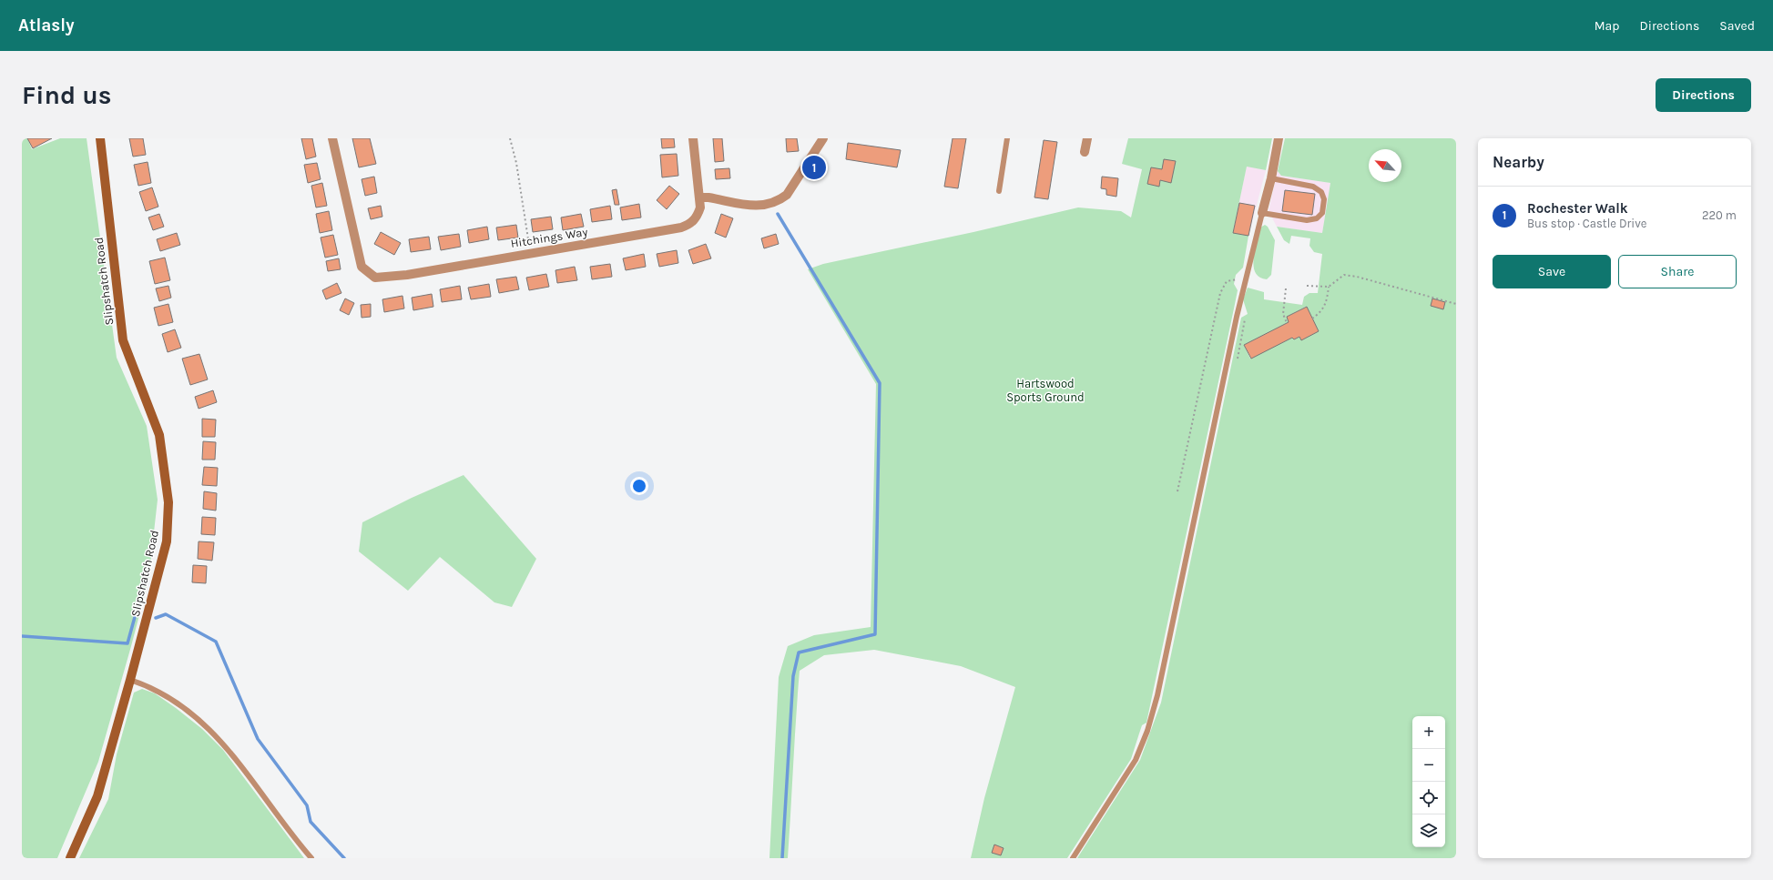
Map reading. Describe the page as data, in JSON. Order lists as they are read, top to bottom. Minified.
{"streets":{"street":["Hitchings Way","Slipshatch Road"]},"parks":["Hartswood Sports Ground"],"north":"top left","page":{"header":"Atlasly","nav":["Map","Directions","Saved"],"buttons":["Directions",["Save","Share"]],"title":"Find us","heading":"Nearby","pins":"1","list":[{"mark":"1","name":"Rochester Walk","note":"Bus stop · Castle Drive","value":"220 m"}],"map_buttons":["+","−"]}}
